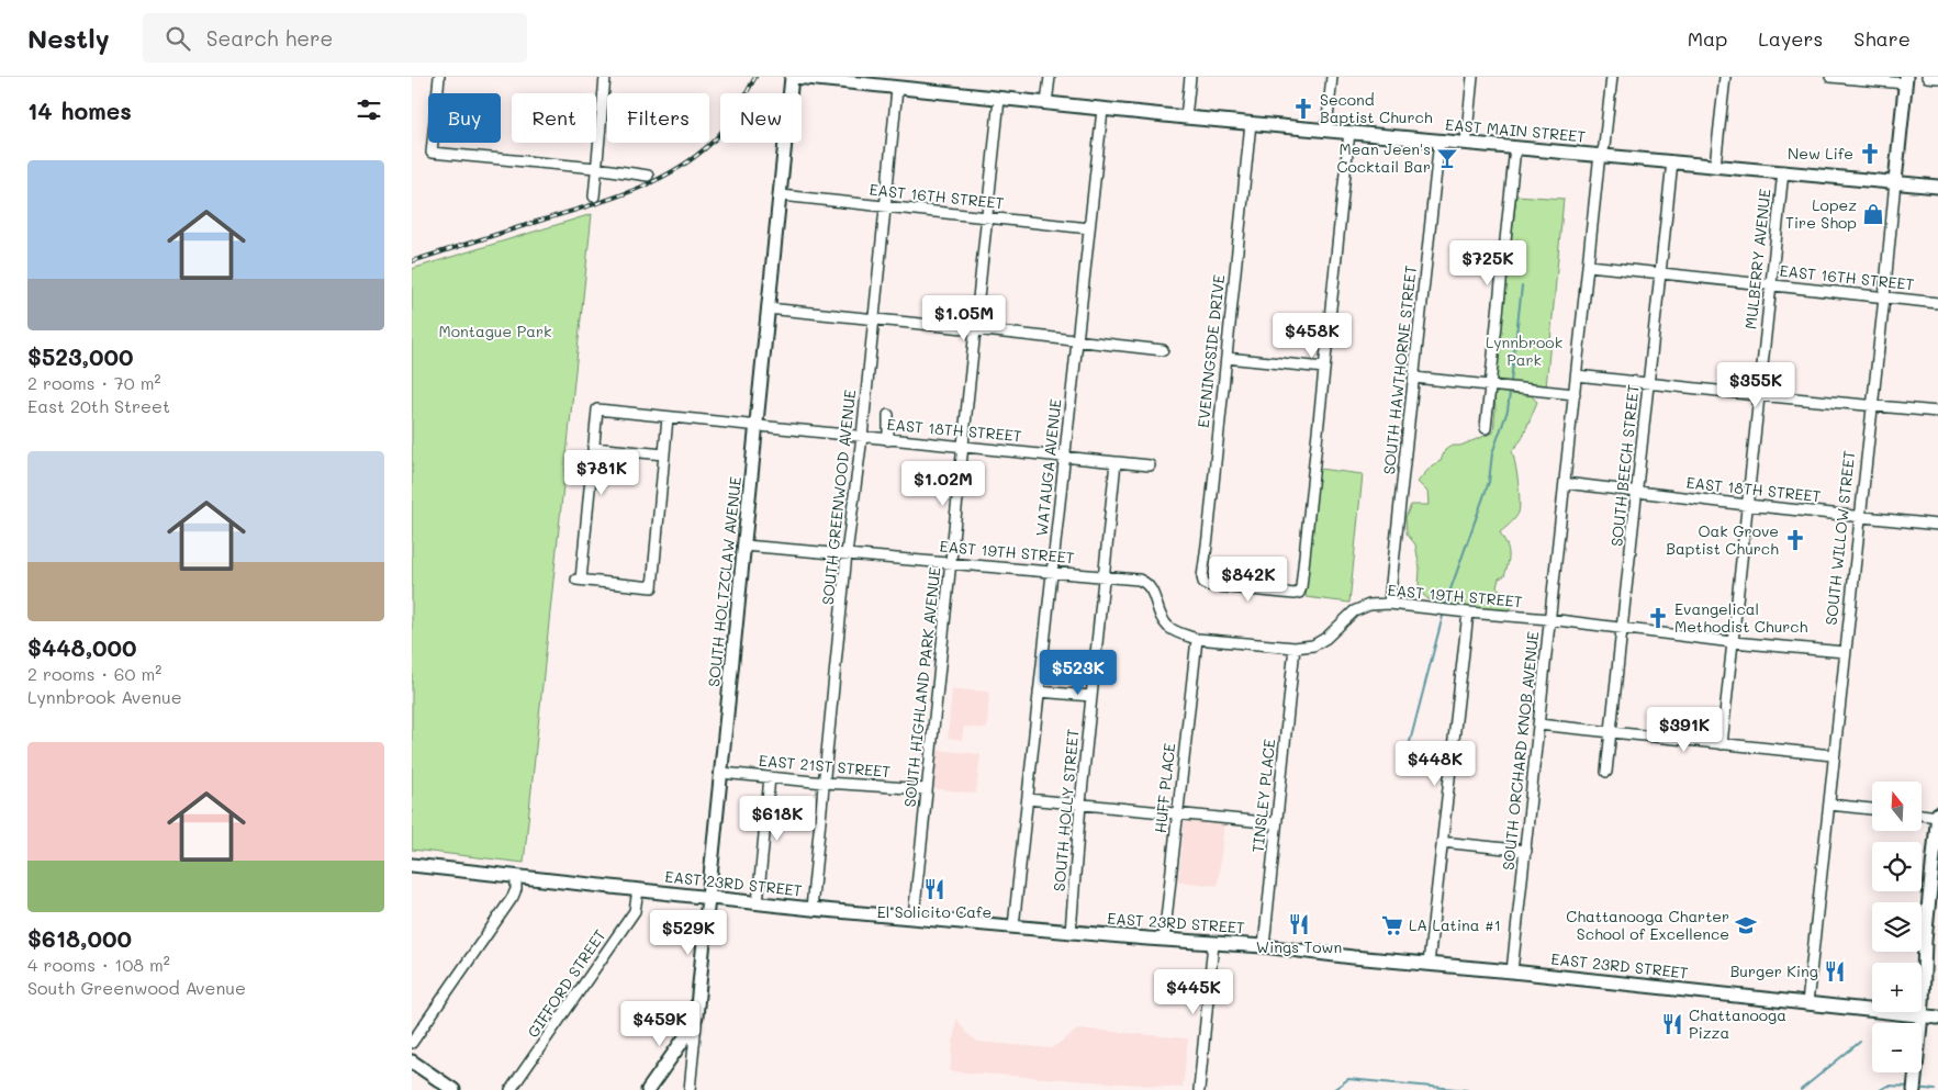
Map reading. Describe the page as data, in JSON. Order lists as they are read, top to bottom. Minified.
{"streets":{"main road":["EAST MAIN STREET","SOUTH WILLOW STREET","SOUTH HOLTZCLAW AVENUE","EAST 23RD STREET"],"street":["EAST 16TH STREET","MULBERRY AVENUE","EVENINGSIDE DRIVE","SOUTH HAWTHORNE STREET","EAST 18TH STREET","SOUTH BEECH STREET","WATAUGA AVENUE","SOUTH GREENWOOD AVENUE","EAST 19TH STREET","SOUTH HIGHLAND PARK AVENUE","SOUTH ORCHARD KNOB AVENUE","EAST 21ST STREET","HUFF PLACE","TINSLEY PLACE","SOUTH HOLLY STREET","GIFFORD STREET"]},"crossings":[["EAST MAIN STREET","MULBERRY AVENUE"],["EAST MAIN STREET","EVENINGSIDE DRIVE"],["EAST MAIN STREET","SOUTH HAWTHORNE STREET"],["EAST MAIN STREET","SOUTH BEECH STREET"],["EAST MAIN STREET","WATAUGA AVENUE"],["EAST MAIN STREET","SOUTH GREENWOOD AVENUE"],["EAST MAIN STREET","SOUTH WILLOW STREET"],["EAST MAIN STREET","SOUTH HOLTZCLAW AVENUE"],["EAST MAIN STREET","SOUTH HIGHLAND PARK AVENUE"],["EAST MAIN STREET","SOUTH ORCHARD KNOB AVENUE"],["EAST 16TH STREET","MULBERRY AVENUE"],["EAST 16TH STREET","SOUTH BEECH STREET"],["EAST 16TH STREET","WATAUGA AVENUE"],["EAST 16TH STREET","SOUTH GREENWOOD AVENUE"],["EAST 16TH STREET","SOUTH WILLOW STREET"],["EAST 16TH STREET","SOUTH HOLTZCLAW AVENUE"],["EAST 16TH STREET","SOUTH HIGHLAND PARK AVENUE"],["EAST 16TH STREET","SOUTH ORCHARD KNOB AVENUE"],["MULBERRY AVENUE","EAST 18TH STREET"],["MULBERRY AVENUE","EAST 19TH STREET"],["SOUTH HAWTHORNE STREET","EAST 19TH STREET"],["EAST 18TH STREET","SOUTH BEECH STREET"],["EAST 18TH STREET","WATAUGA AVENUE"],["EAST 18TH STREET","SOUTH GREENWOOD AVENUE"],["EAST 18TH STREET","SOUTH WILLOW STREET"],["EAST 18TH STREET","SOUTH HOLTZCLAW AVENUE"],["EAST 18TH STREET","SOUTH HIGHLAND PARK AVENUE"],["EAST 18TH STREET","SOUTH ORCHARD KNOB AVENUE"],["EAST 18TH STREET","SOUTH HOLLY STREET"],["SOUTH BEECH STREET","EAST 19TH STREET"],["WATAUGA AVENUE","EAST 19TH STREET"],["WATAUGA AVENUE","EAST 23RD STREET"],["SOUTH GREENWOOD AVENUE","EAST 19TH STREET"],["SOUTH GREENWOOD AVENUE","EAST 21ST STREET"],["SOUTH GREENWOOD AVENUE","EAST 23RD STREET"],["SOUTH WILLOW STREET","EAST 19TH STREET"],["SOUTH WILLOW STREET","EAST 23RD STREET"],["EAST 19TH STREET","SOUTH HOLTZCLAW AVENUE"],["EAST 19TH STREET","SOUTH HIGHLAND PARK AVENUE"],["EAST 19TH STREET","SOUTH ORCHARD KNOB AVENUE"],["EAST 19TH STREET","HUFF PLACE"],["EAST 19TH STREET","TINSLEY PLACE"],["EAST 19TH STREET","SOUTH HOLLY STREET"],["SOUTH HOLTZCLAW AVENUE","EAST 21ST STREET"],["SOUTH HOLTZCLAW AVENUE","EAST 23RD STREET"],["SOUTH HIGHLAND PARK AVENUE","EAST 21ST STREET"],["SOUTH HIGHLAND PARK AVENUE","EAST 23RD STREET"],["SOUTH ORCHARD KNOB AVENUE","EAST 23RD STREET"],["HUFF PLACE","EAST 23RD STREET"],["TINSLEY PLACE","EAST 23RD STREET"],["SOUTH HOLLY STREET","EAST 23RD STREET"],["EAST 23RD STREET","GIFFORD STREET"]],"parks":["Montague Park","Lynnbrook Park"],"places":{"church":["Second Baptist Church","New Life","Oak Grove Baptist Church","Evangelical Methodist Church"],"bar":["Mean Jeen's Cocktail Bar"],"shop":["Lopez Tire Shop"],"restaurant":["El Solicito Cafe","Wings Town","Burger King","Chattanooga Pizza"],"supermarket":["LA Latina #1"],"school or university":["Chattanooga Charter School of Excellence"]},"north":"top","page":{"header":"Nestly","search":"Search here","nav":["Map","Layers","Share"],"heading":"14 homes","chip":["Buy","Rent","Filters","New"],"list":[{"name":"$523,000","note":"2 rooms · 70 m² · East 20th Street"},{"name":"$448,000","note":"2 rooms · 60 m² · Lynnbrook Avenue"},{"name":"$618,000","note":"4 rooms · 108 m² · South Greenwood Avenue"}],"price":["$725K","$1.05M","$458K","$355K","$781K","$1.02M","$842K","$523K","$391K","$448K","$618K","$529K","$445K","$459K"],"map_buttons":["+","−"]}}
